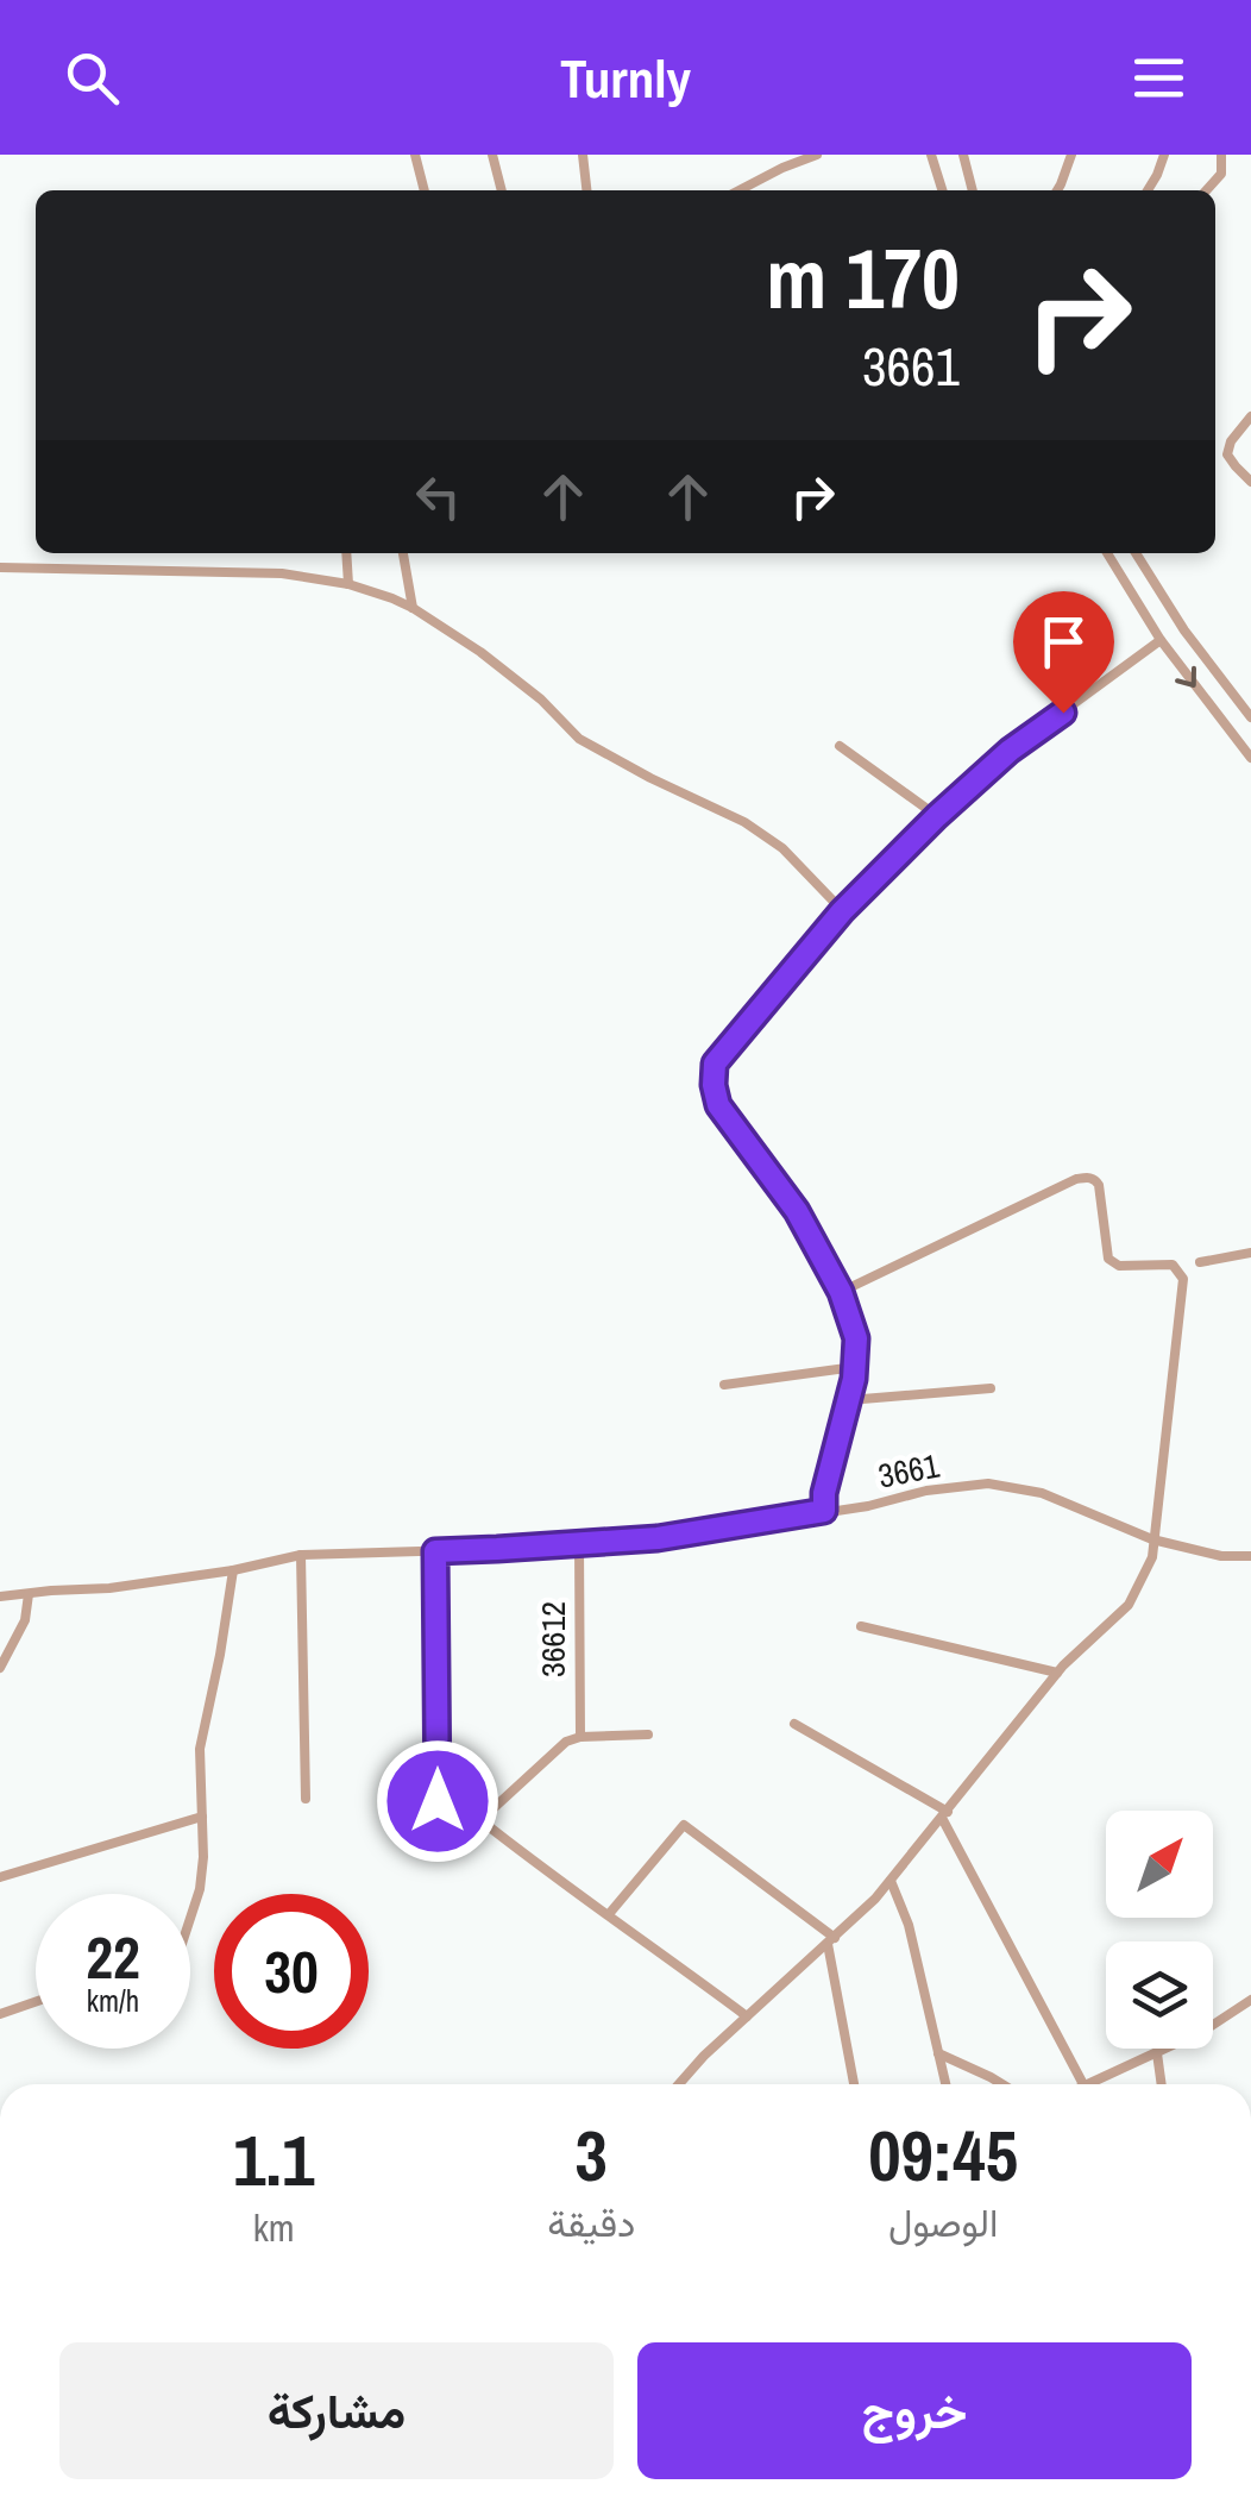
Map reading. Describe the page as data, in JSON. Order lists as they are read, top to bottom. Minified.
{"streets":{"street":["3661","36612"]},"crossings":[["3661","36612"]],"north":"top right","page":{"header":"Turnly","turn":["170 m","3661"],"speed":"22 km/h","limit":"30","eta":["09:45","الوصول","3","دقيقة","1.1","km"],"buttons":["خروج","مشاركة"]}}
